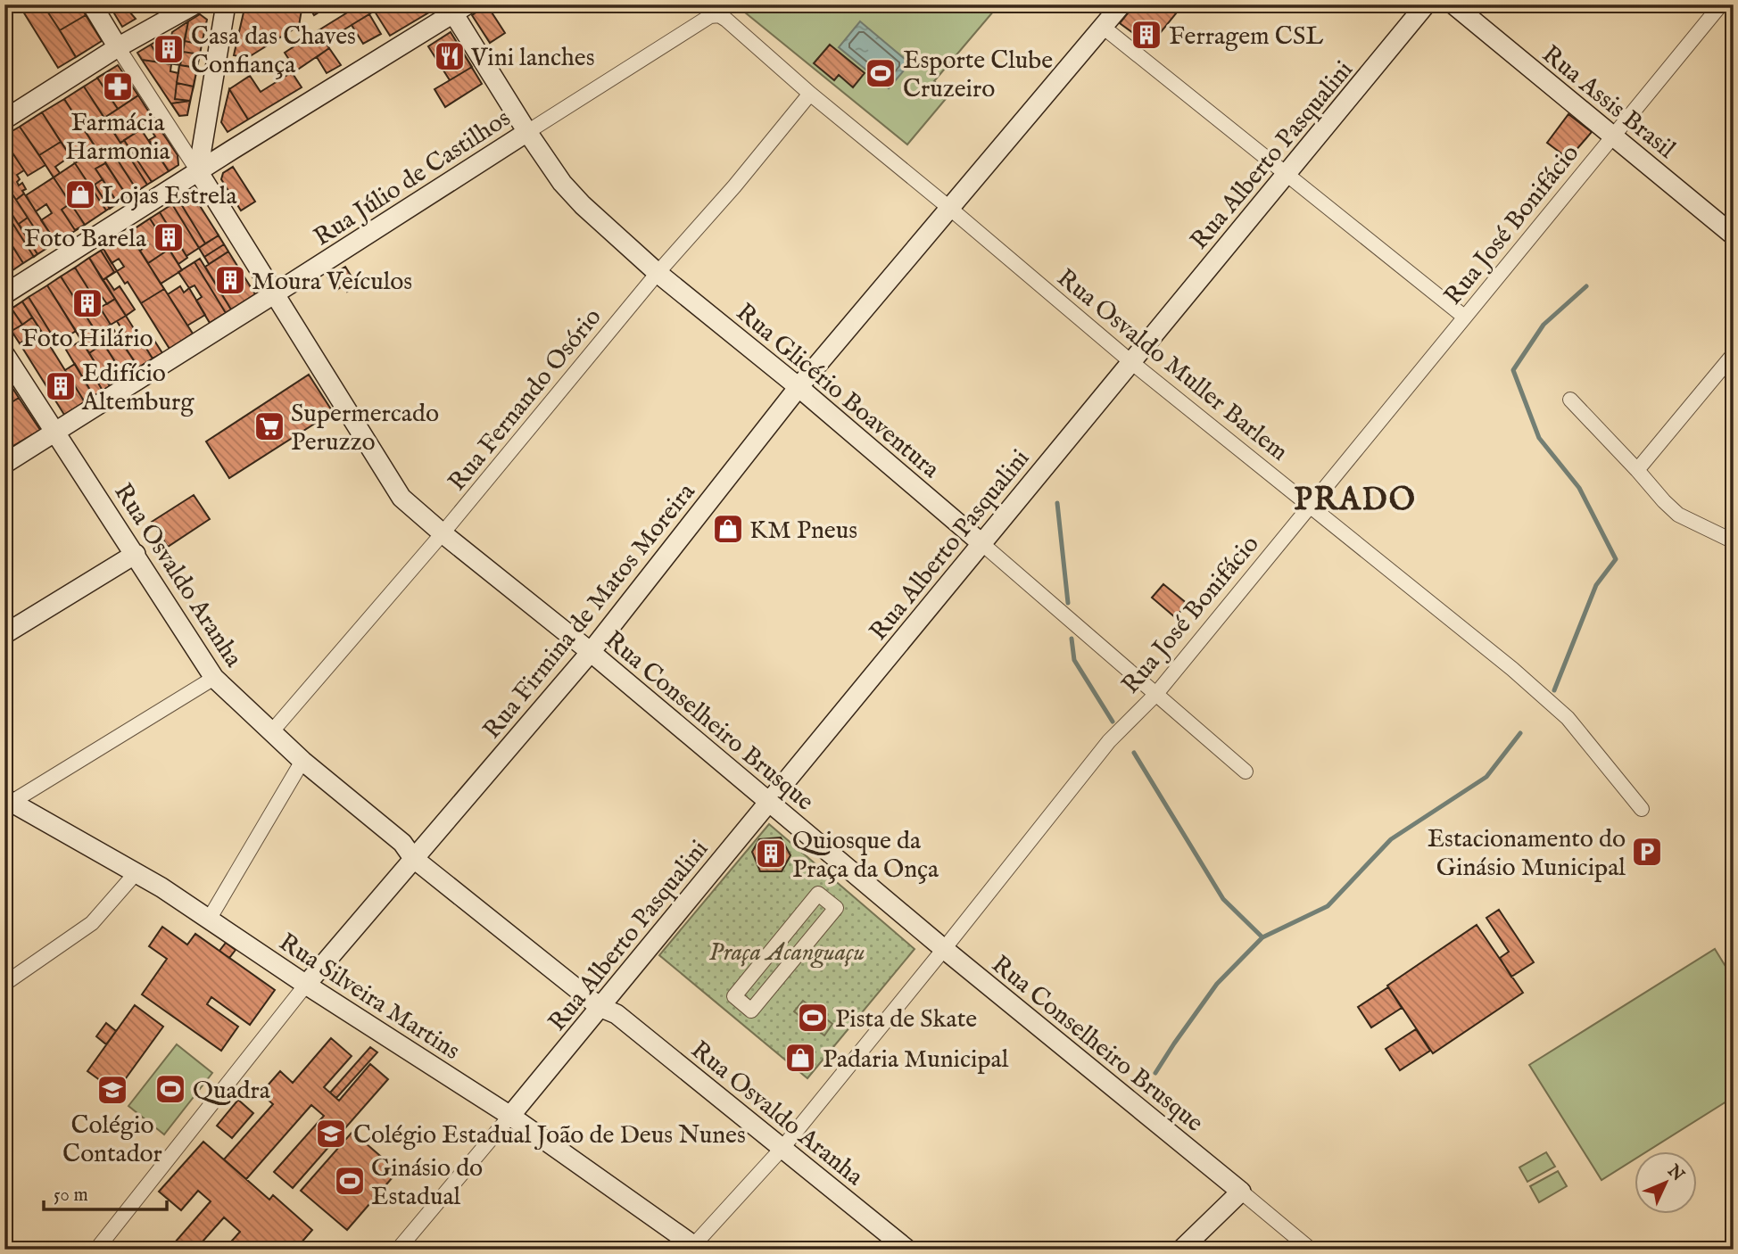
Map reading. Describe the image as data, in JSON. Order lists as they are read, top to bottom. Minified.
{"streets":{"street":["Rua Assis Brasil","Rua Alberto Pasqualini","Rua Júlio de Castilhos","Rua José Bonifácio","Rua Osvaldo Muller Barlem","Rua Glicério Boaventura","Rua Fernando Osório","Rua Osvaldo Aranha","Rua Firmina de Matos Moreira","Rua Conselheiro Brusque","Rua Silveira Martins"]},"crossings":[["Rua Assis Brasil","Rua José Bonifácio"],["Rua Alberto Pasqualini","Rua Osvaldo Muller Barlem"],["Rua Alberto Pasqualini","Rua Glicério Boaventura"],["Rua Alberto Pasqualini","Rua Osvaldo Aranha"],["Rua Alberto Pasqualini","Rua Conselheiro Brusque"],["Rua Alberto Pasqualini","Rua Silveira Martins"],["Rua Júlio de Castilhos","Rua Osvaldo Muller Barlem"],["Rua Júlio de Castilhos","Rua Glicério Boaventura"],["Rua Júlio de Castilhos","Rua Osvaldo Aranha"],["Rua Júlio de Castilhos","Rua Conselheiro Brusque"],["Rua José Bonifácio","Rua Osvaldo Muller Barlem"],["Rua José Bonifácio","Rua Glicério Boaventura"],["Rua José Bonifácio","Rua Osvaldo Aranha"],["Rua José Bonifácio","Rua Conselheiro Brusque"],["Rua José Bonifácio","Rua Silveira Martins"],["Rua Osvaldo Muller Barlem","Rua Fernando Osório"],["Rua Osvaldo Muller Barlem","Rua Firmina de Matos Moreira"],["Rua Glicério Boaventura","Rua Fernando Osório"],["Rua Glicério Boaventura","Rua Firmina de Matos Moreira"],["Rua Fernando Osório","Rua Osvaldo Aranha"],["Rua Fernando Osório","Rua Conselheiro Brusque"],["Rua Osvaldo Aranha","Rua Firmina de Matos Moreira"],["Rua Firmina de Matos Moreira","Rua Conselheiro Brusque"],["Rua Firmina de Matos Moreira","Rua Silveira Martins"]],"districts":["PRADO"],"parks":["Praça Acanguaçu"],"places":{"building":["Ferragem CSL","Casa das Chaves Confiança","Foto Barela","Moura Veículos","Foto Hilário","Edifício Altemburg","Quiosque da Praça da Onça"],"restaurant":["Vini lanches"],"sports":["Esporte Clube Cruzeiro","Pista de Skate","Quadra","Ginásio do Estadual"],"pharmacy":["Farmácia Harmonia"],"shop":["Lojas Estrela","KM Pneus","Padaria Municipal"],"supermarket":["Supermercado Peruzzo"],"parking":["Estacionamento do Ginásio Municipal"],"school or university":["Colégio Contador","Colégio Estadual João de Deus Nunes"]},"scale_bar":"50 m","north":"top right"}
